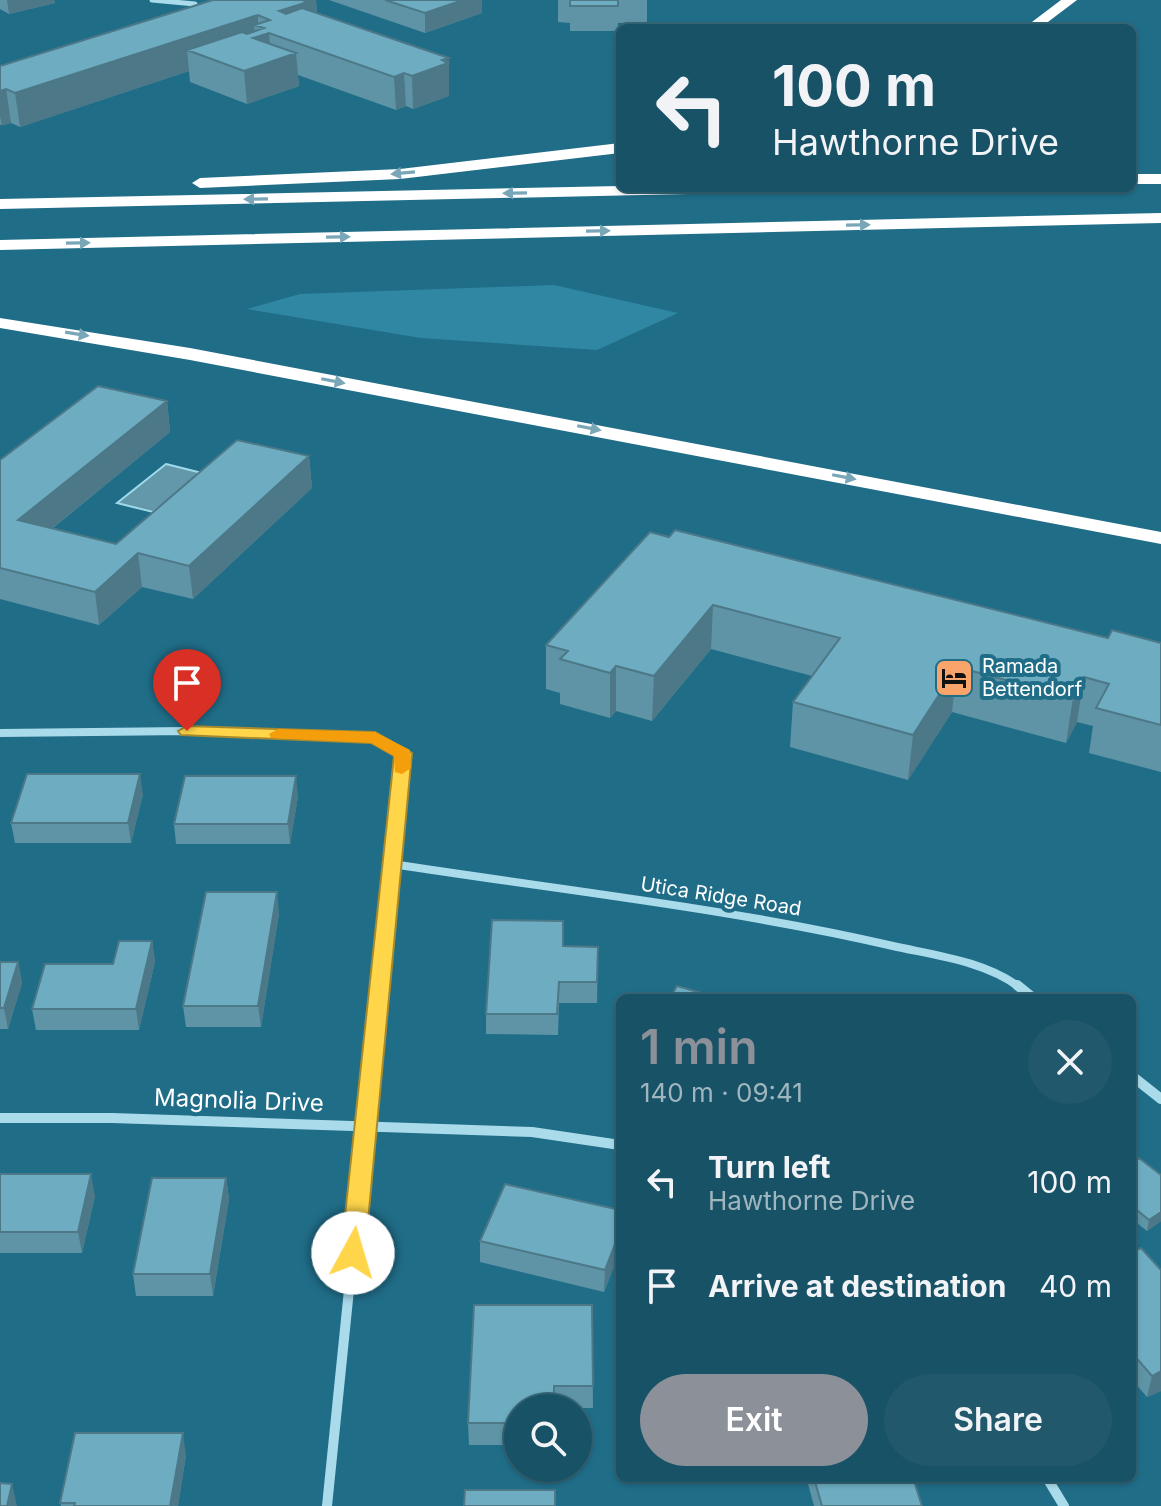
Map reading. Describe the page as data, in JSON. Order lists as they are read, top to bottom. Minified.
{"streets":{"street":["Utica Ridge Road","Magnolia Drive"]},"places":{"hotel":["Ramada Bettendorf"]},"page":{"turn":["100 m","Hawthorne Drive"],"heading":["1 min","140 m · 09:41"],"list":[{"name":"Turn left","note":"Hawthorne Drive","value":"100 m"},{"name":"Arrive at destination","value":"40 m"}],"buttons":["Exit","Share"]}}
